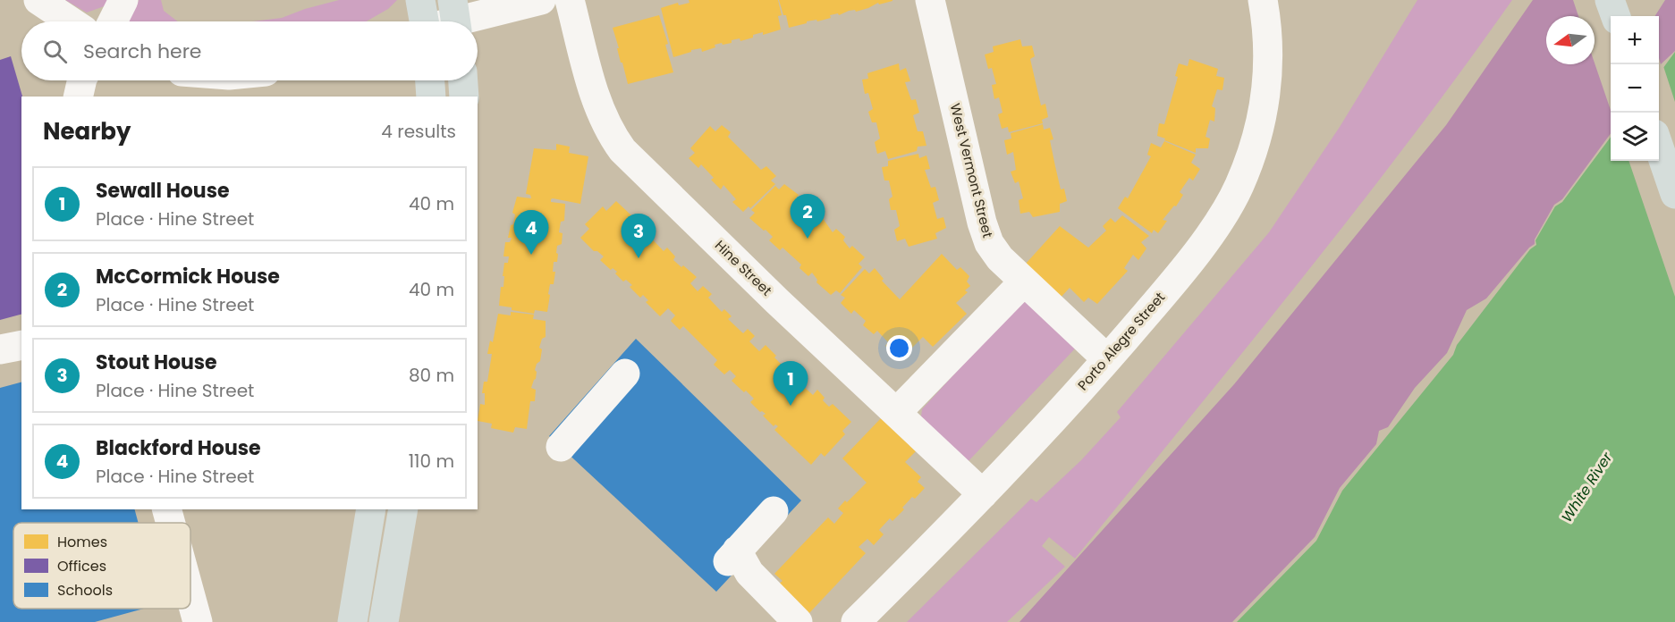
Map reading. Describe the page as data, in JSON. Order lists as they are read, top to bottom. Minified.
{"streets":{"street":["West Vermont Street","Hine Street","Porto Alegre Street"]},"crossings":[["West Vermont Street","Porto Alegre Street"],["Hine Street","Porto Alegre Street"]],"water":["White River"],"legend":["Homes","Offices","Schools"],"north":"left","page":{"map_buttons":["+","−"],"search":"Search here","heading":["Nearby","4 results"],"list":[{"mark":"1","name":"Sewall House","note":"Place · Hine Street","value":"40 m"},{"mark":"2","name":"McCormick House","note":"Place · Hine Street","value":"40 m"},{"mark":"3","name":"Stout House","note":"Place · Hine Street","value":"80 m"},{"mark":"4","name":"Blackford House","note":"Place · Hine Street","value":"110 m"}],"pins":["2","4","3","1"]}}
